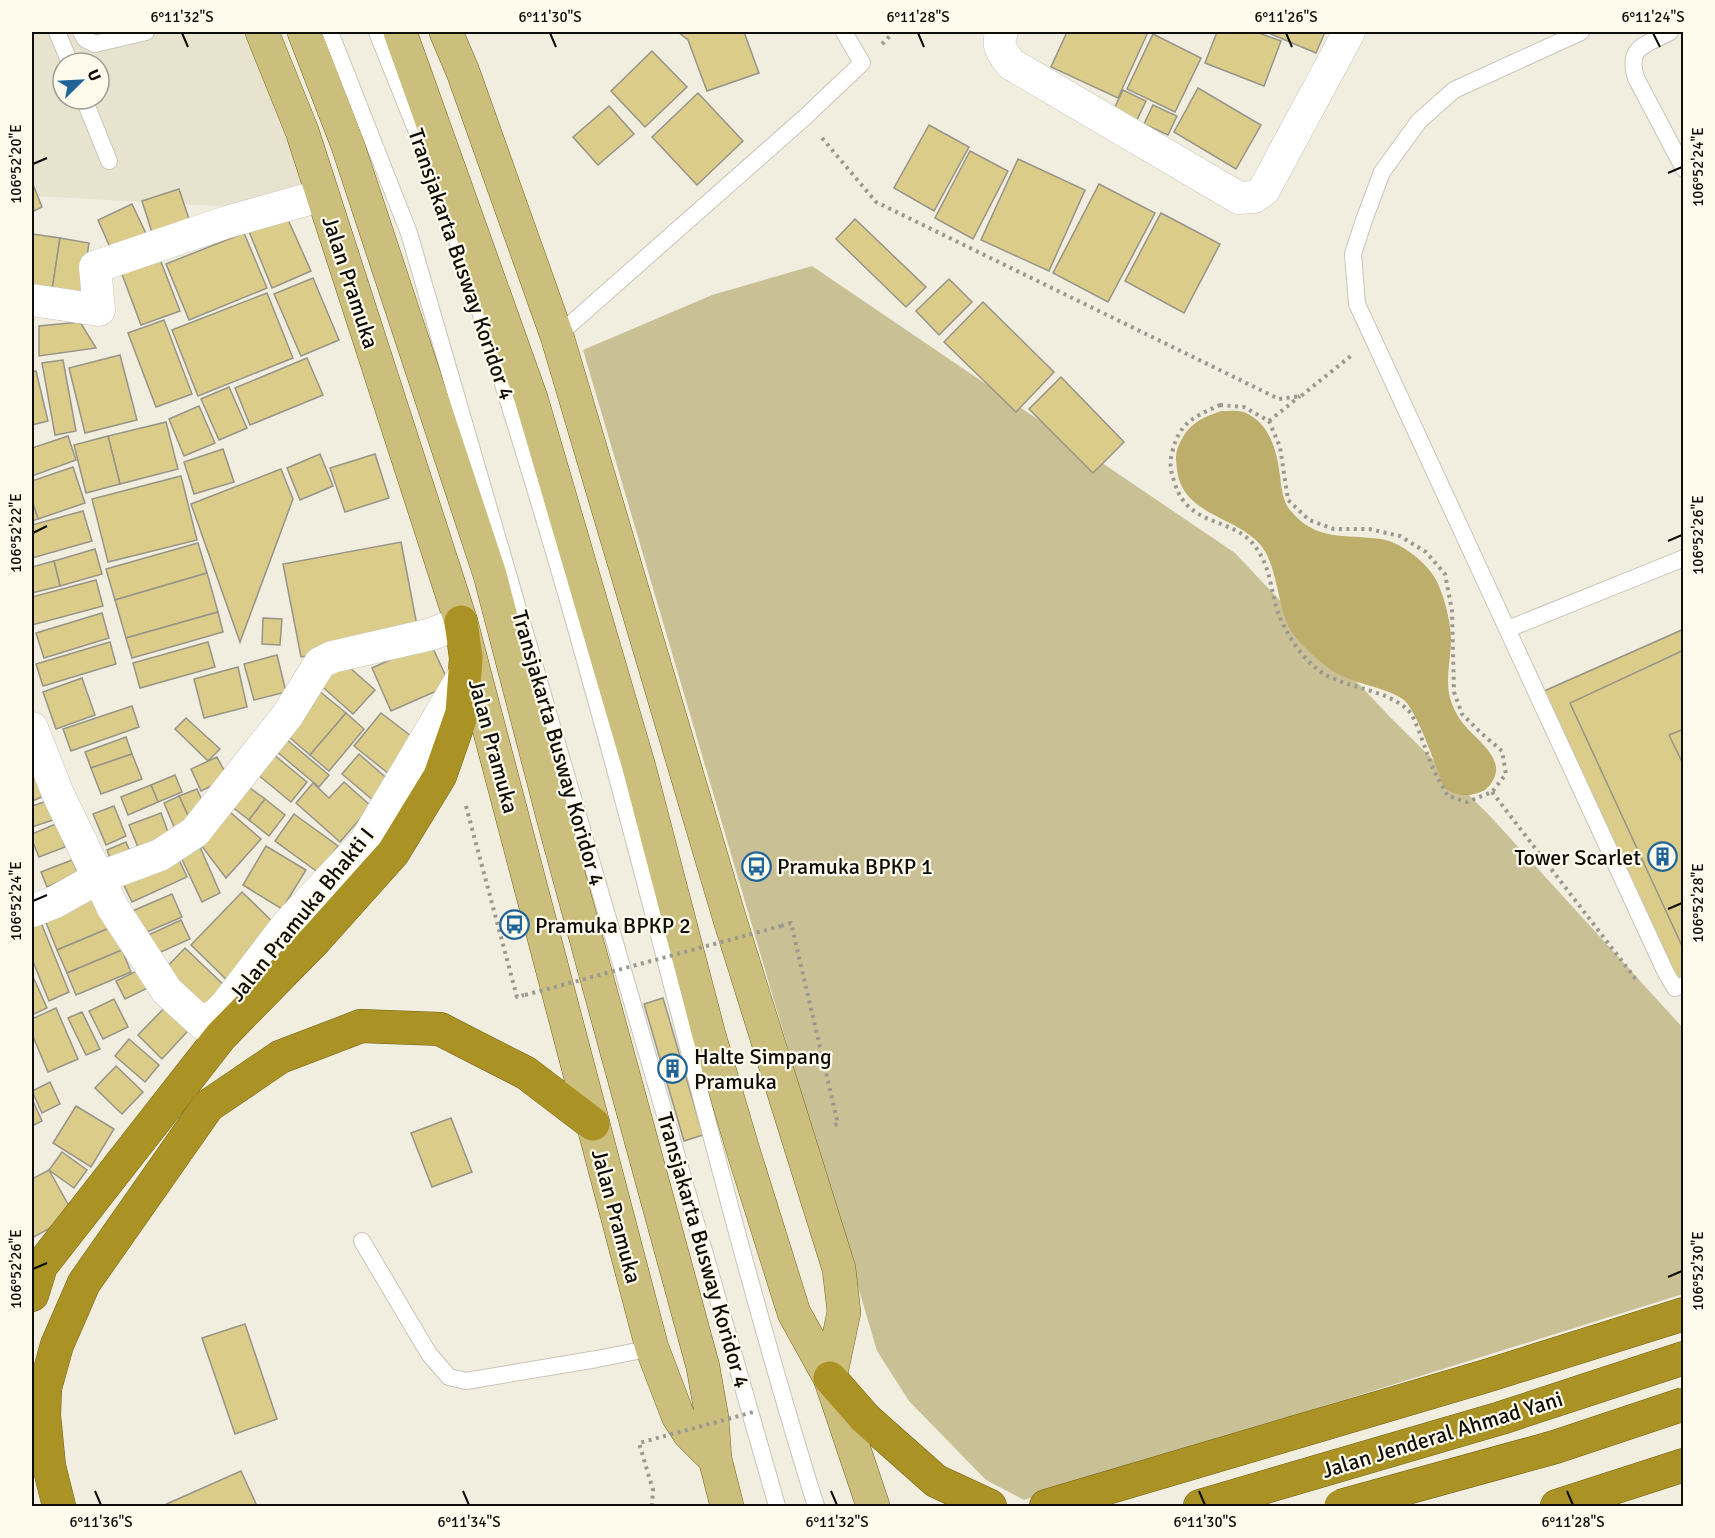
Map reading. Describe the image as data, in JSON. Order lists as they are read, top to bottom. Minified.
{"streets":{"highway":["Jalan Jenderal Ahmad Yani"],"main road":["Jalan Pramuka"],"lane":["Transjakarta Busway Koridor 4"]},"places":{"building":["Tower Scarlet","Halte Simpang Pramuka"],"bus stop":["Pramuka BPKP 1","Pramuka BPKP 2"]},"north":"top right","coordinates":["6°11'32\"S","6°11'30\"S","6°11'28\"S","6°11'26\"S","6°11'24\"S","106°52'20\"E","106°52'24\"E","106°52'22\"E","106°52'26\"E","106°52'28\"E","106°52'30\"E","6°11'36\"S","6°11'34\"S"]}
